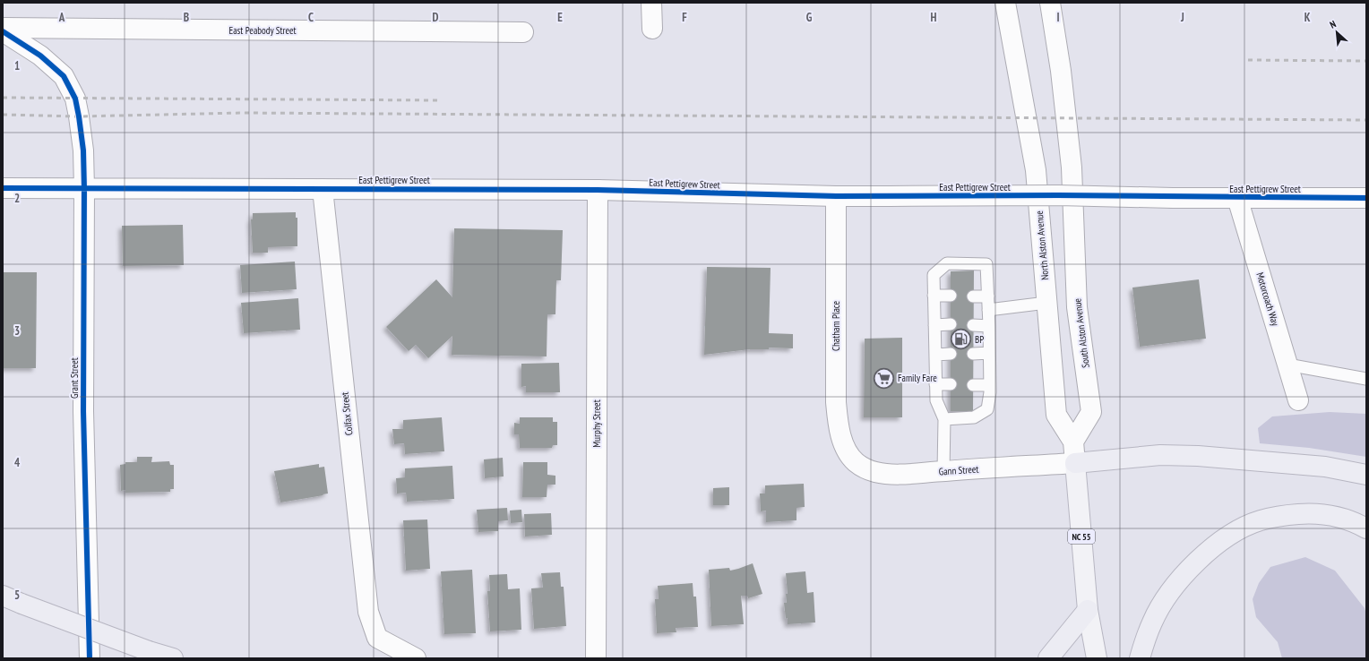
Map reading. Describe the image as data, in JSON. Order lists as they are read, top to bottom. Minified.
{"streets":{"main road":["NC 55"],"street":["East Peabody Street","East Pettigrew Street","North Alston Avenue","Motorcoach Way","Chatham Place","South Alston Avenue","Grant Street","Colfax Street","Murphy Street","Gann Street"]},"crossings":[["East Peabody Street","Grant Street"],["East Pettigrew Street","Motorcoach Way"],["East Pettigrew Street","Chatham Place"],["East Pettigrew Street","Grant Street"],["East Pettigrew Street","Colfax Street"],["East Pettigrew Street","Murphy Street"],["North Alston Avenue","South Alston Avenue"],["North Alston Avenue","NC 55"],["Chatham Place","Gann Street"],["South Alston Avenue","NC 55"],["Gann Street","NC 55"]],"places":{"fuel station":["BP"],"supermarket":["Family Fare"]},"north":"top left","grid":{"columns":["A","B","C","D","E","F","G","H","I","J","K"],"rows":["1","2","3","4","5"]}}
